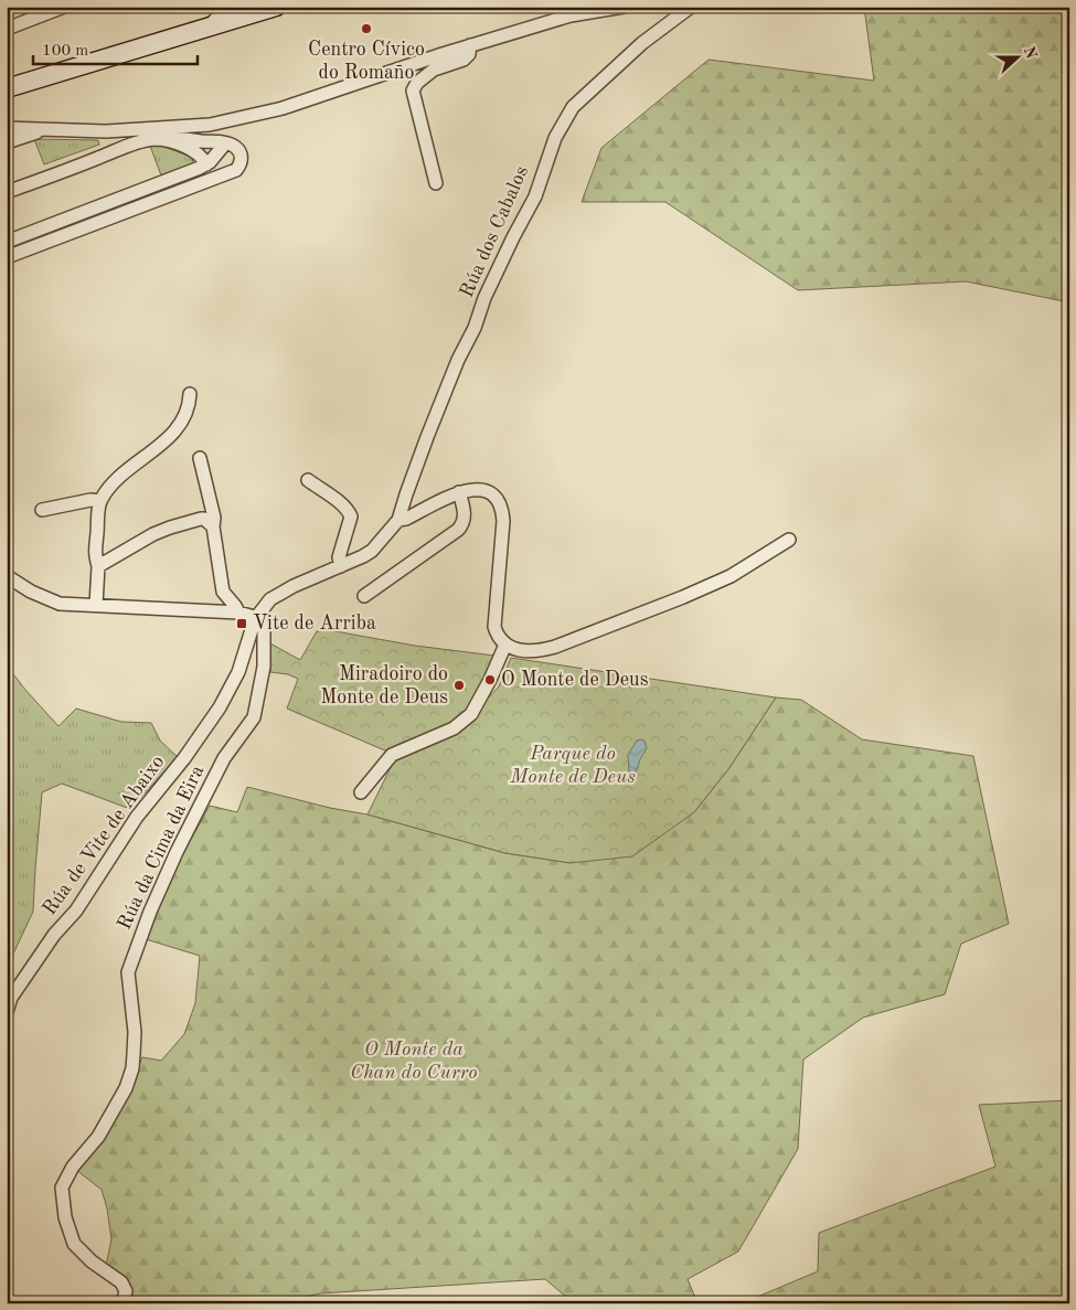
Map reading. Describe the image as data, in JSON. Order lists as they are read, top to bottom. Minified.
{"streets":{"street":["Rúa dos Cabalos","Rúa de Vite de Abaixo","Rúa da Cima da Eira"]},"crossings":[["Rúa dos Cabalos","Rúa de Vite de Abaixo"],["Rúa dos Cabalos","Rúa da Cima da Eira"],["Rúa de Vite de Abaixo","Rúa da Cima da Eira"]],"parks":["Parque do Monte de Deus","O Monte da Chan do Curro"],"places":{"other":["Centro Cívico do Romaño","O Monte de Deus","Miradoiro do Monte de Deus"],"transit":["Vite de Arriba"]},"scale_bar":"100 m","north":"right"}
